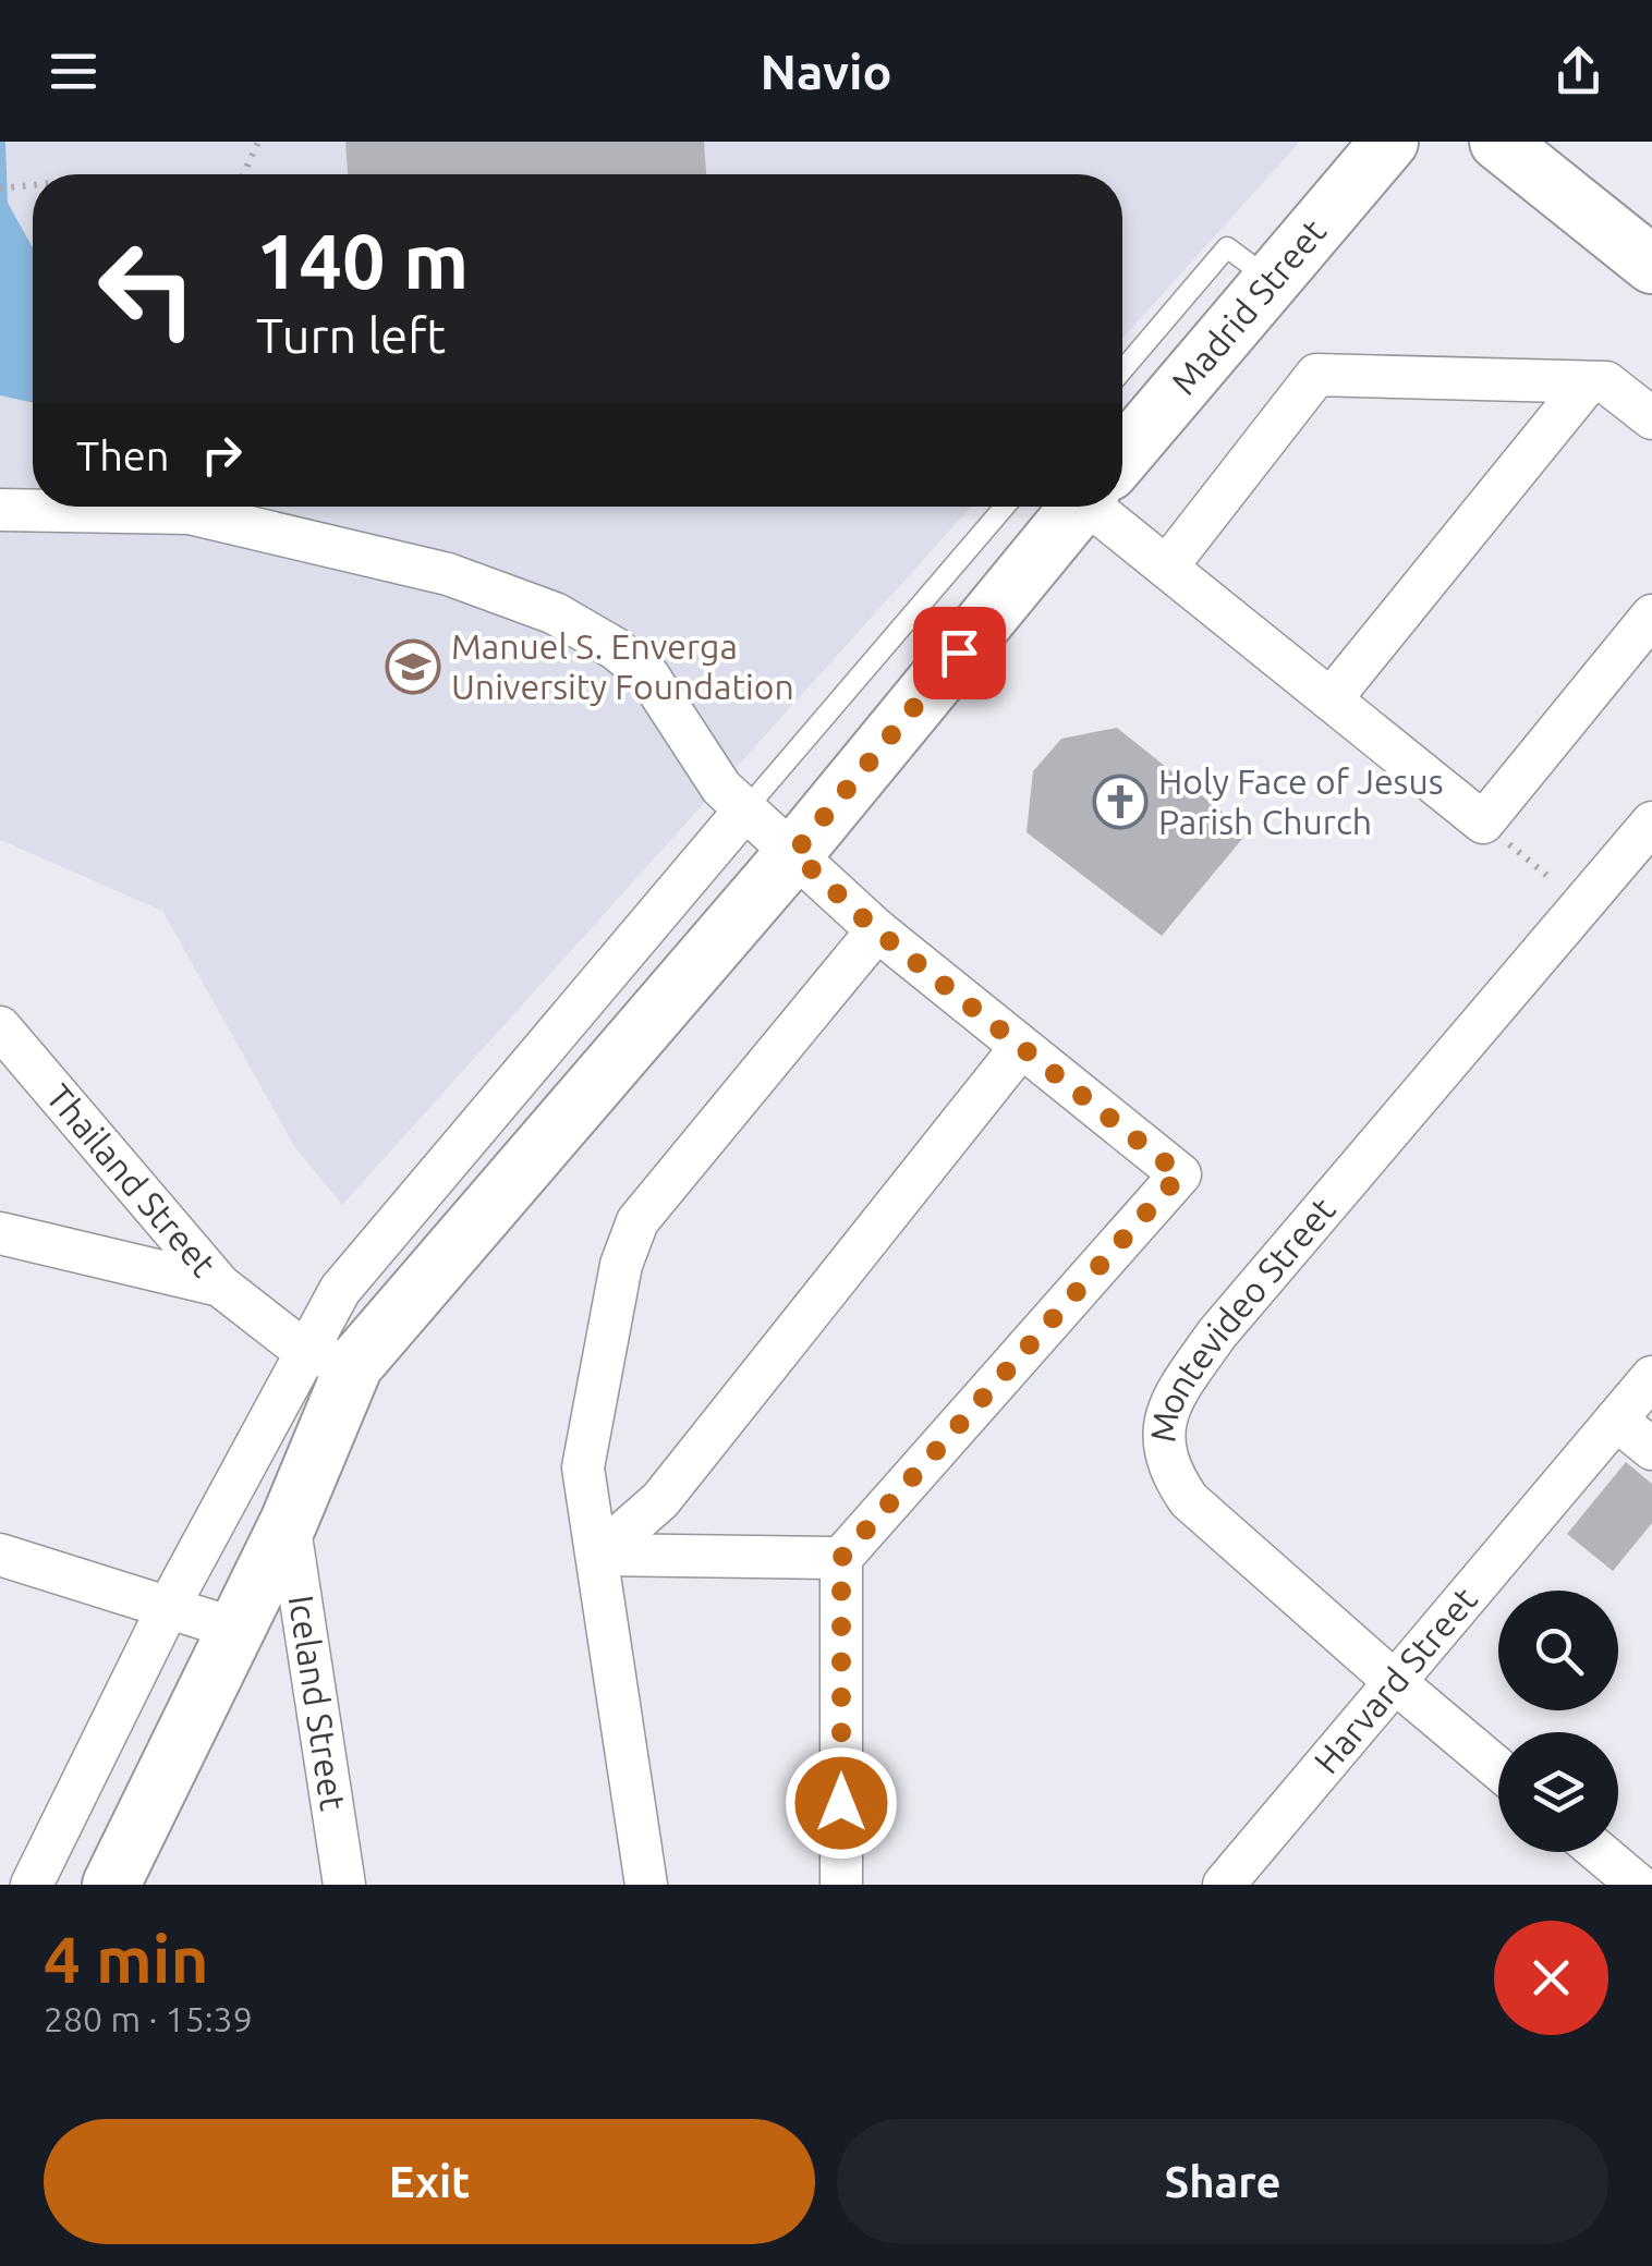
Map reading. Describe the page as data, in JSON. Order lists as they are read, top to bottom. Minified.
{"streets":{"street":["Madrid Street","Thailand Street","Montevideo Street","Harvard Street","Iceland Street"]},"crossings":[["Madrid Street","Iceland Street"],["Montevideo Street","Harvard Street"]],"places":{"school or university":["Manuel S. Enverga University Foundation"],"church":["Holy Face of Jesus Parish Church"]},"page":{"header":"Navio","turn":["140 m","Turn left"],"then":"Then","heading":["4 min","280 m · 15:39"],"buttons":["Exit","Share"]}}
